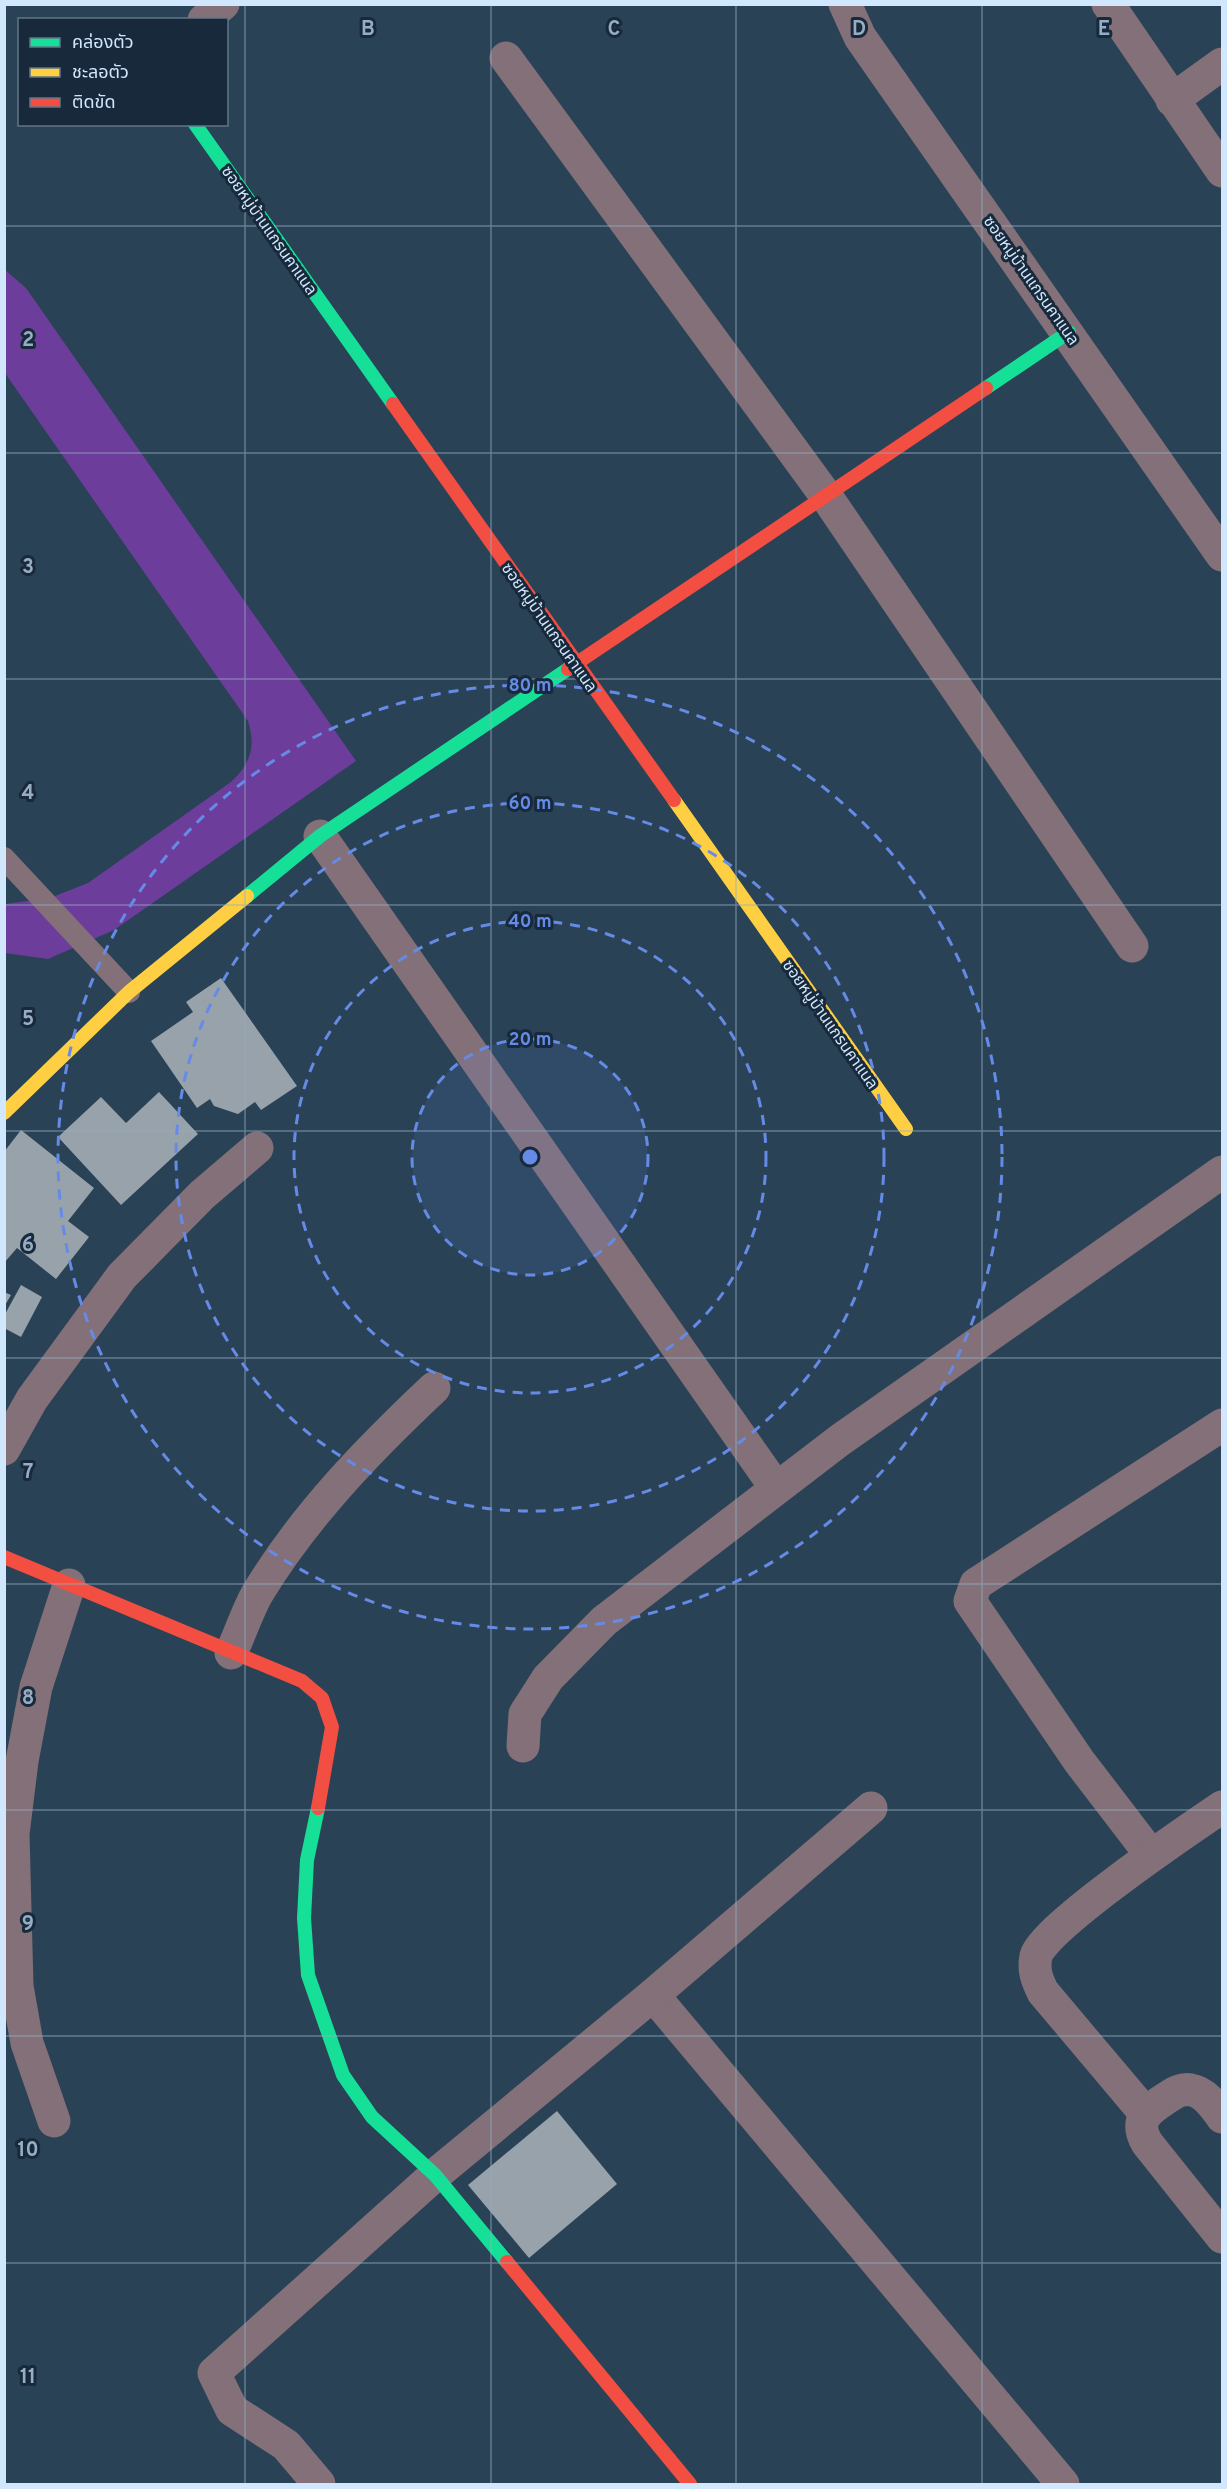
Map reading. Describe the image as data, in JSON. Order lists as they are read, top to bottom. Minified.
{"streets":{"street":["ซอยหมู่บ้านแกรนคาแนล"]},"legend":["คล่องตัว","ชะลอตัว","ติดขัด"],"grid":{"columns":["B","C","D","E"],"rows":["2","3","4","5","6","7","8","9","10","11"]},"rings":["80 m","60 m","40 m","20 m"]}
